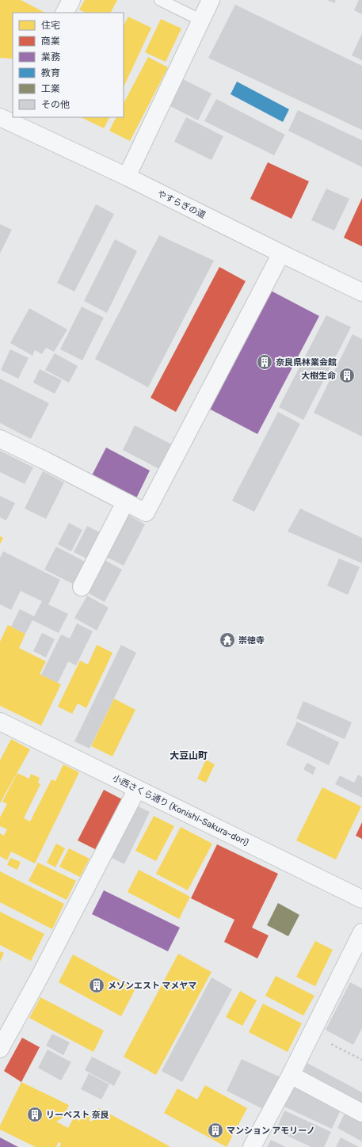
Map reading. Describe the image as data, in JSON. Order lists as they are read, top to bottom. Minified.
{"streets":{"street":["やすらぎの道","小西さくら通り (Konishi-Sakura-dori)"]},"districts":["大豆山町"],"places":{"building":["奈良県林業会館","大樹生命","メゾンエスト マメヤマ","リーベスト 奈良","マンション アモリーノ"],"temple":["崇徳寺"]},"legend":["住宅","商業","業務","教育","工業","その他"]}
